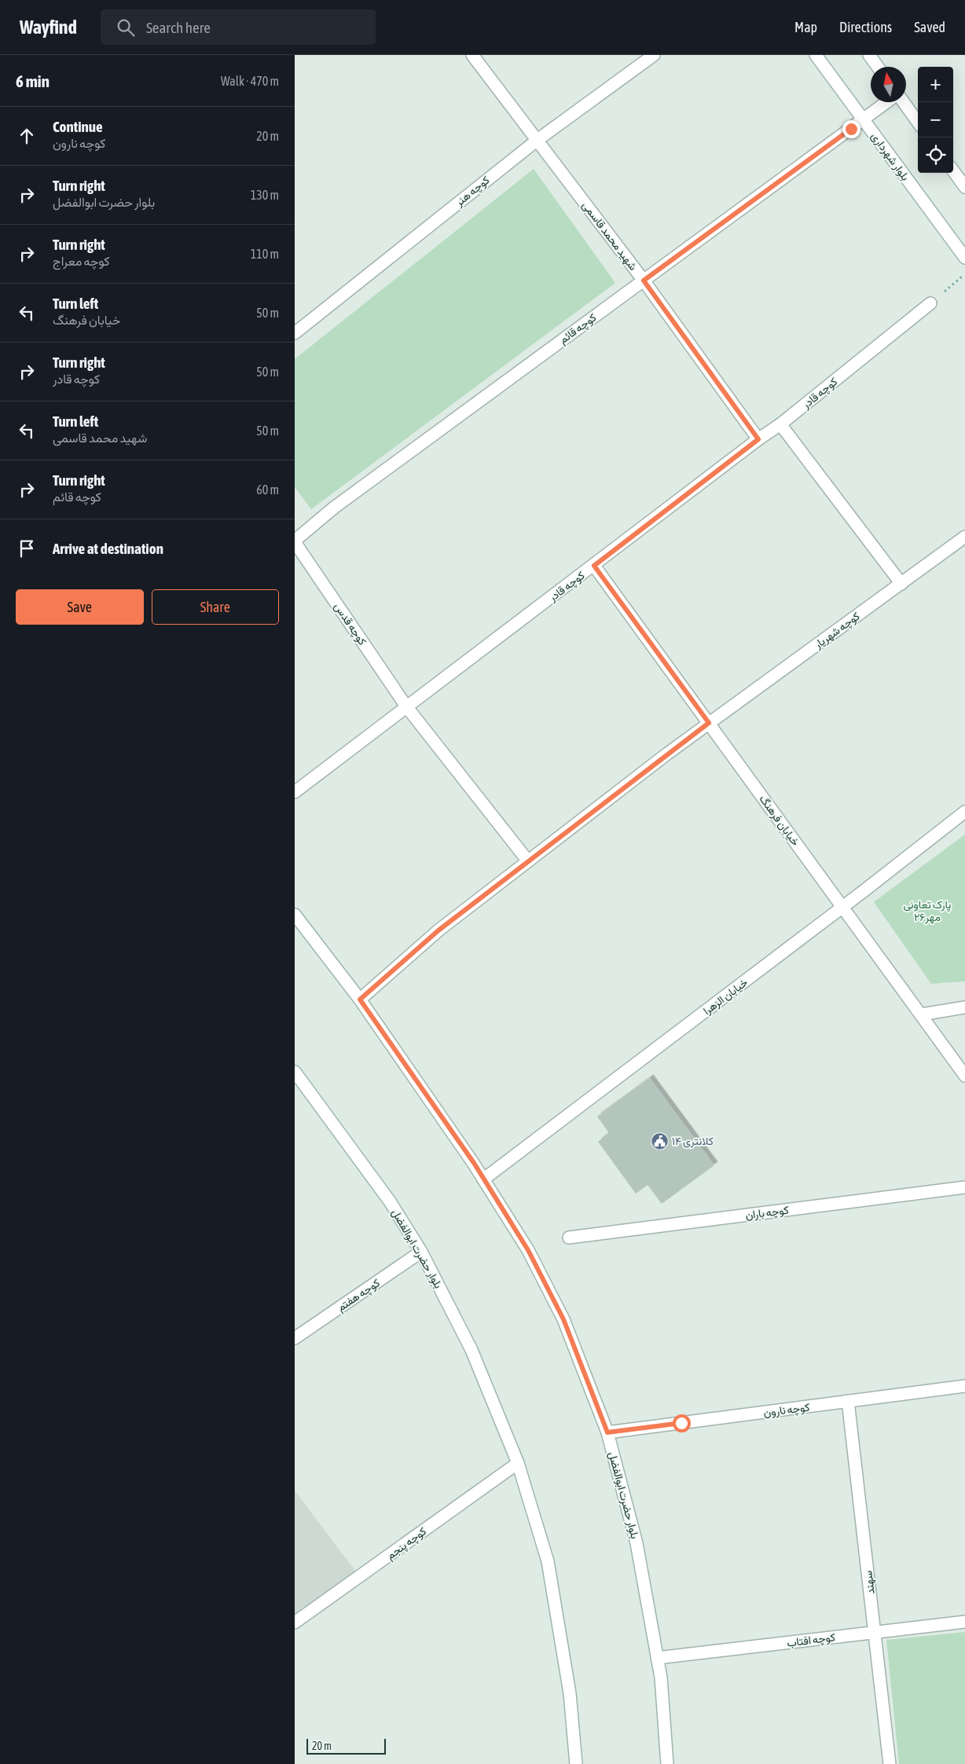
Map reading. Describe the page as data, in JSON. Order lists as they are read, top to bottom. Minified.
{"streets":{"street":["بلوار شهرداری","کوچه هنر","شهید محمد قاسمی","کوچه قائم","کوچه قادر","کوچه قدس","کوچه شهریار","خیابان فرهنگ","خیابان الزهرا","کوچه باران","بلوار حضرت ابوالفضل","کوچه هفتم","کوچه نارون","کوچه پنجم","سهند","کوچه افتاب"]},"crossings":[["بلوار شهرداری","کوچه قائم"],["کوچه هنر","شهید محمد قاسمی"],["شهید محمد قاسمی","کوچه قائم"],["شهید محمد قاسمی","کوچه قادر"],["کوچه قائم","کوچه قدس"],["کوچه قادر","کوچه قدس"],["کوچه قادر","خیابان فرهنگ"],["کوچه قدس","کوچه شهریار"],["کوچه شهریار","خیابان فرهنگ"],["کوچه شهریار","بلوار حضرت ابوالفضل"],["خیابان فرهنگ","خیابان الزهرا"],["خیابان الزهرا","بلوار حضرت ابوالفضل"],["بلوار حضرت ابوالفضل","کوچه هفتم"],["بلوار حضرت ابوالفضل","کوچه نارون"],["بلوار حضرت ابوالفضل","کوچه پنجم"],["بلوار حضرت ابوالفضل","کوچه افتاب"],["کوچه نارون","سهند"],["سهند","کوچه افتاب"]],"parks":["پارک تعاونی مهر۲۶"],"places":{"public building":["کلانتری ۱۴"]},"scale_bar":"20 m","north":"top","page":{"header":"Wayfind","search":"Search here","nav":["Map","Directions","Saved"],"heading":["6 min","Walk · 470 m"],"map_buttons":["+","−"],"list":[["Continue","کوچه نارون","20 m"],["Turn right","بلوار حضرت ابوالفضل","130 m"],["Turn right","کوچه معراج","110 m"],["Turn left","خیابان فرهنگ","50 m"],["Turn right","کوچه قادر","50 m"],["Turn left","شهید محمد قاسمی","50 m"],["Turn right","کوچه قائم","60 m"],"Arrive at destination"],"buttons":["Save","Share"],"scale":"20 m"}}
